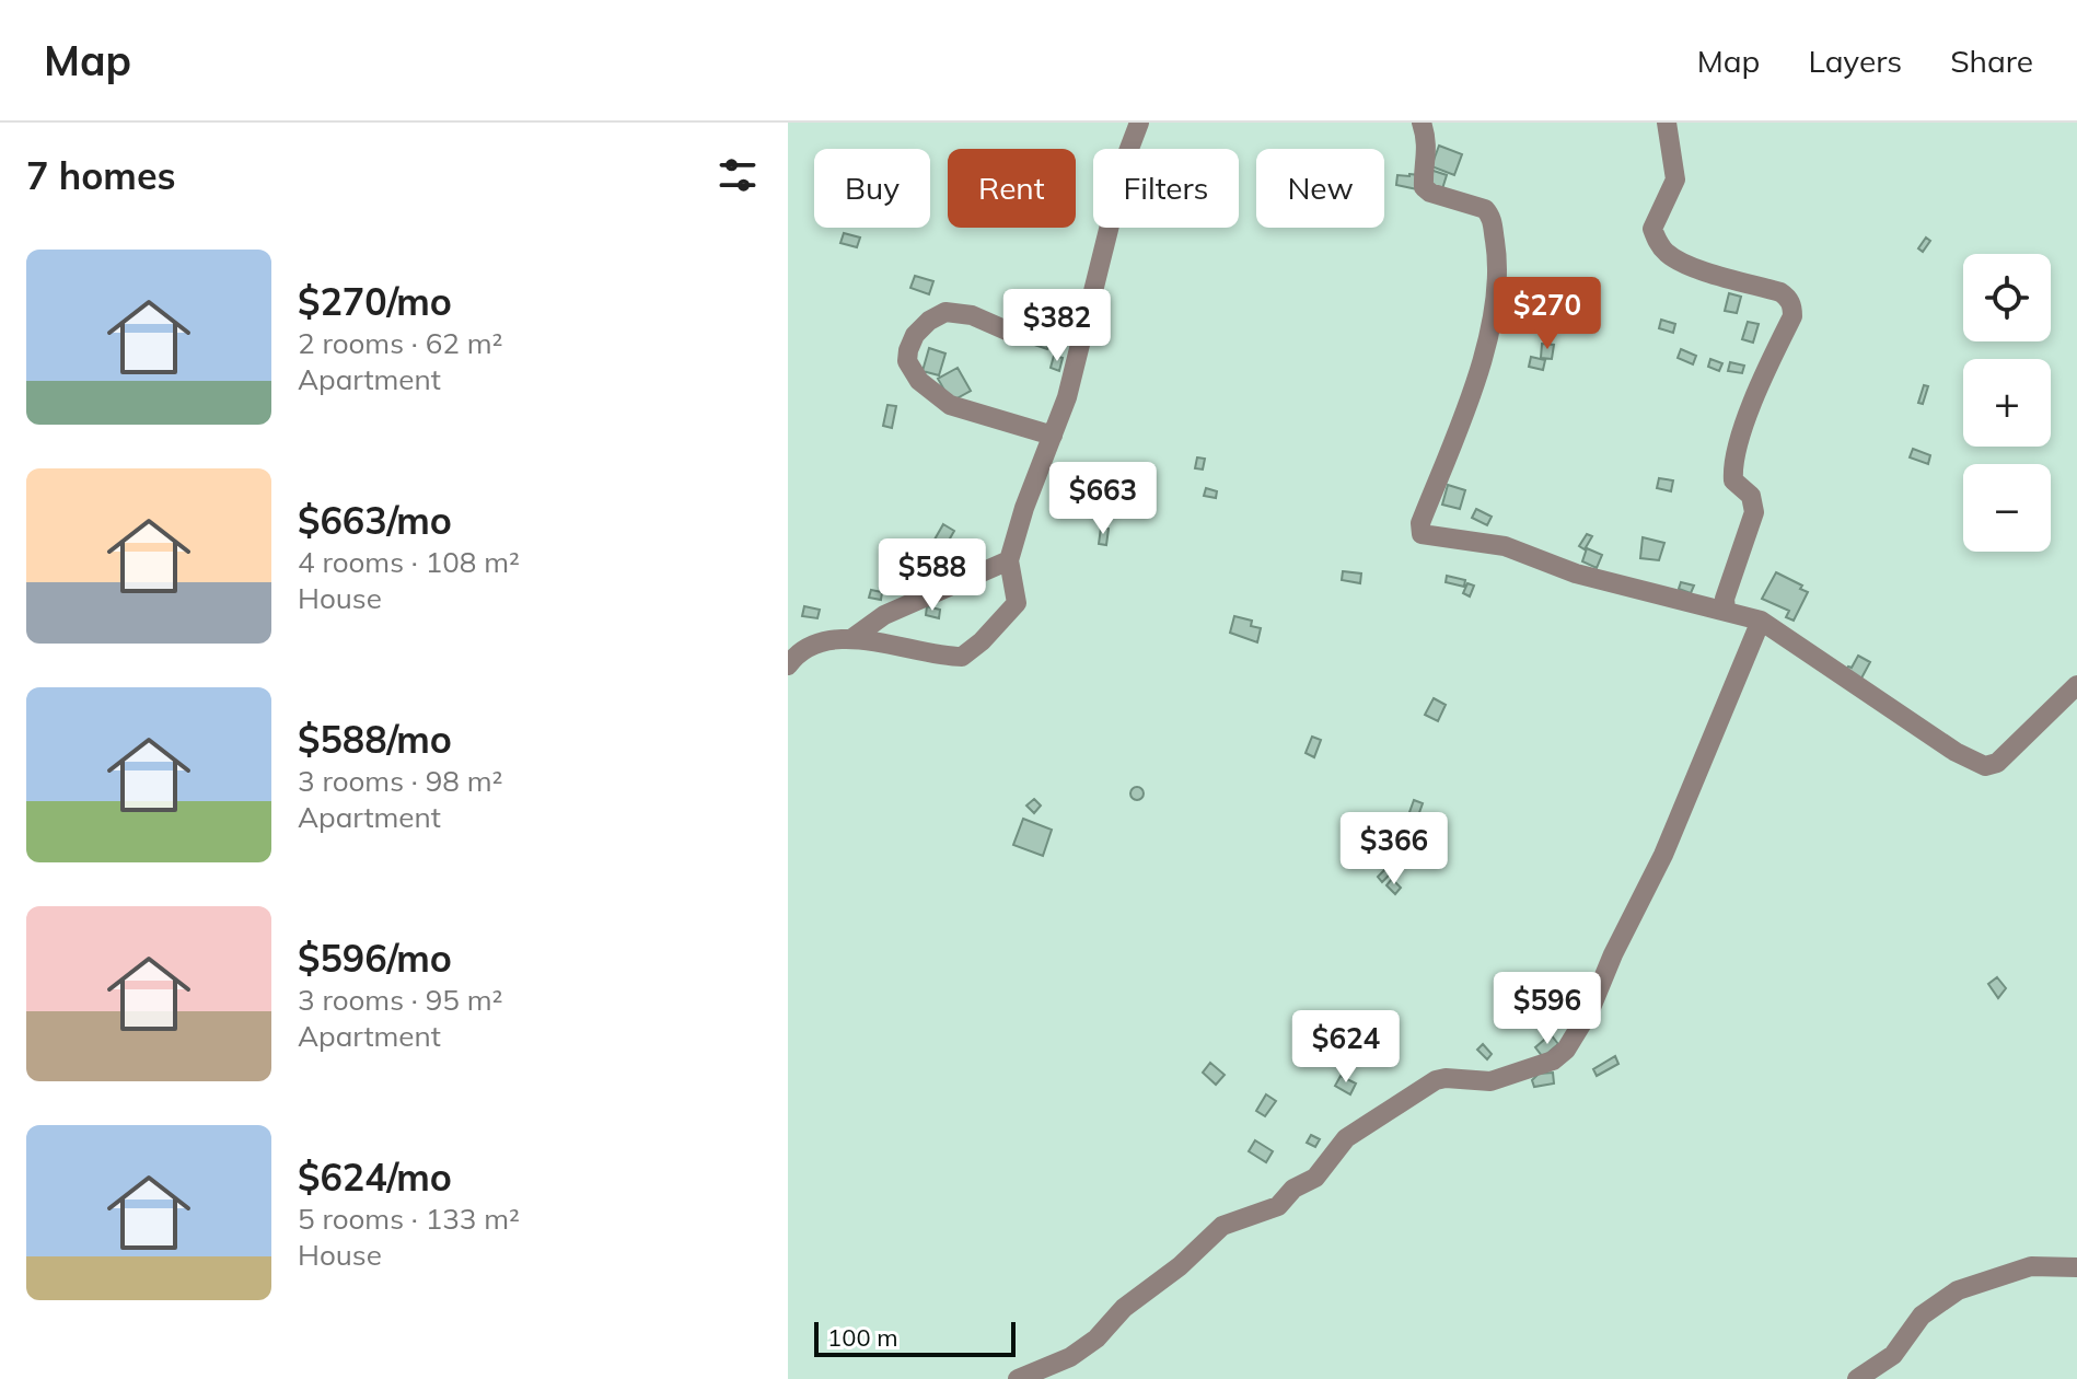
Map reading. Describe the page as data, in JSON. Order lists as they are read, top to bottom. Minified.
{"scale_bar":"100 m","page":{"header":"Map","nav":["Map","Layers","Share"],"heading":"7 homes","chip":["Buy","Rent","Filters","New"],"list":[{"name":"$270/mo","note":"2 rooms · 62 m² · Apartment"},{"name":"$663/mo","note":"4 rooms · 108 m² · House"},{"name":"$588/mo","note":"3 rooms · 98 m² · Apartment"},{"name":"$596/mo","note":"3 rooms · 95 m² · Apartment"},{"name":"$624/mo","note":"5 rooms · 133 m² · House"}],"map_buttons":["+","−"],"price":["$270","$382","$663","$588","$366","$596","$624"],"scale":"100 m"}}
